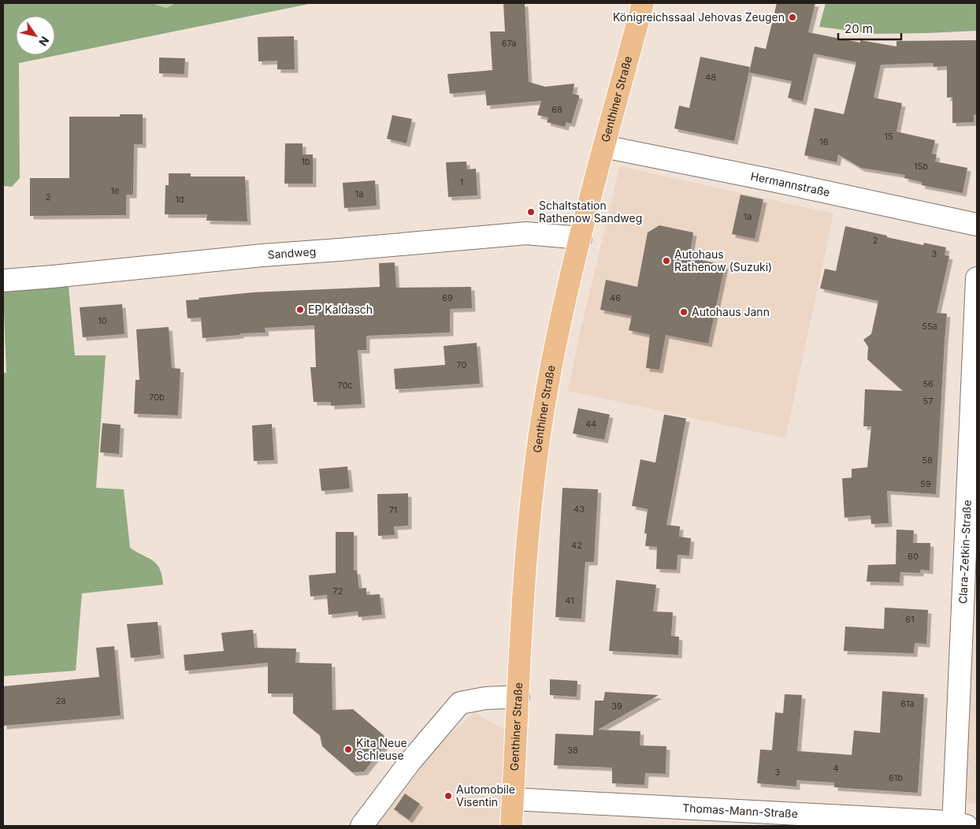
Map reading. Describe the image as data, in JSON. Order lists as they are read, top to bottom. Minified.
{"streets":{"main road":["Genthiner Straße"],"street":["Hermannstraße","Sandweg","Clara-Zetkin-Straße","Thomas-Mann-Straße"]},"crossings":[["Genthiner Straße","Hermannstraße"],["Genthiner Straße","Sandweg"],["Genthiner Straße","Thomas-Mann-Straße"],["Clara-Zetkin-Straße","Thomas-Mann-Straße"]],"places":["Königreichssaal Jehovas Zeugen","Schaltstation Rathenow Sandweg","Autohaus Rathenow (Suzuki)","EP Kaldasch","Autohaus Jann","Kita Neue Schleuse","Automobile Visentin"],"house_numbers":["67a","48","68","15","16","1b","15b","1","1e","1a","2","1d","1a","2","3","69","46","10","55a","70","56","70c","70b","57","44","58","59","43","71","42","60","72","41","61","2a","61a","39","38","4","3","61b"],"scale_bar":"20 m","north":"bottom right"}
